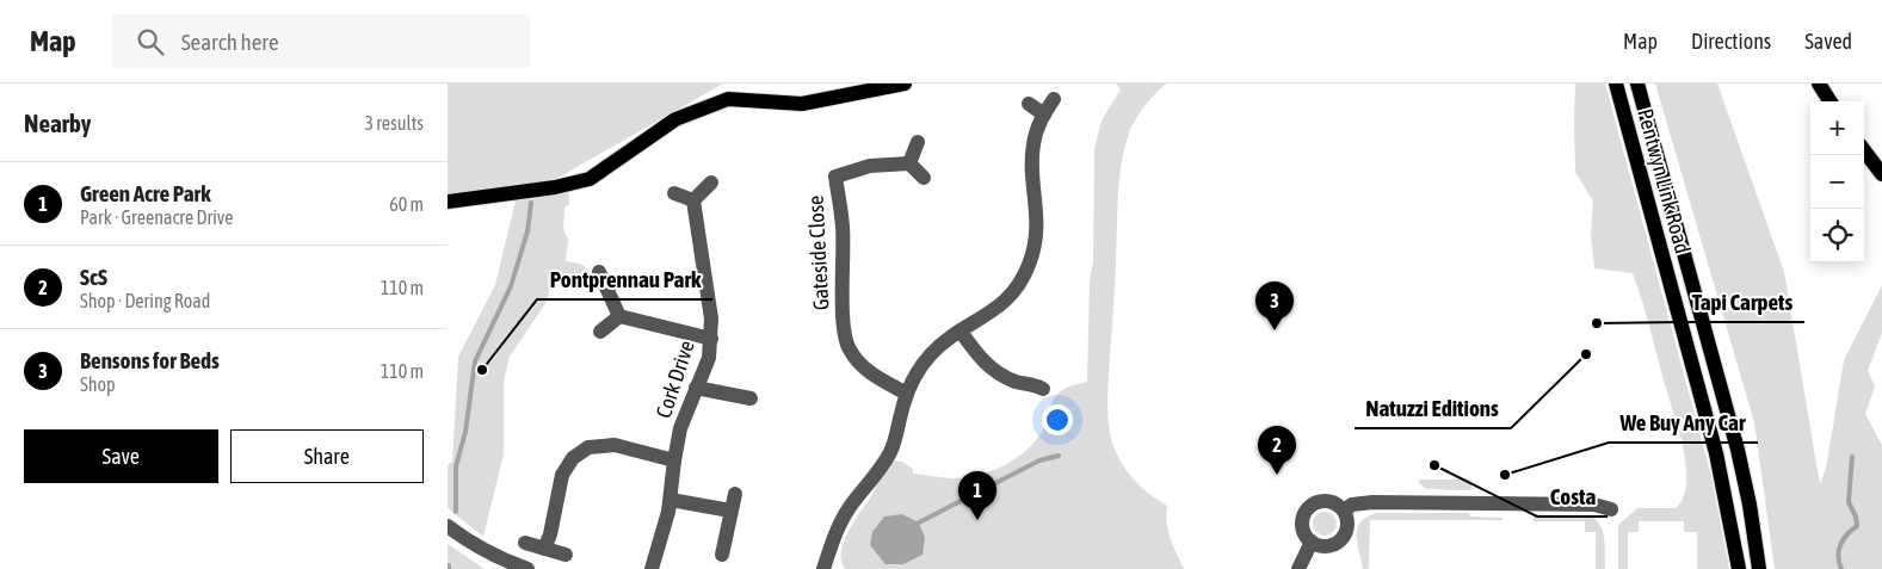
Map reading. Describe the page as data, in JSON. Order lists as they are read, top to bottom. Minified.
{"streets":{"main road":["Pentwyn Link Road"],"street":["Gateside Close","Cork Drive"]},"places":["Tapi Carpets","Natuzzi Editions","Pontprennau Park","Costa","We Buy Any Car"],"page":{"header":"Map","search":"Search here","nav":["Map","Directions","Saved"],"heading":["Nearby","3 results"],"map_buttons":["+","−"],"list":[{"mark":"1","name":"Green Acre Park","note":"Park · Greenacre Drive","value":"60 m"},{"mark":"2","name":"ScS","note":"Shop · Dering Road","value":"110 m"},{"mark":"3","name":"Bensons for Beds","note":"Shop","value":"110 m"}],"pins":["3","2","1"],"buttons":["Save","Share"]}}
